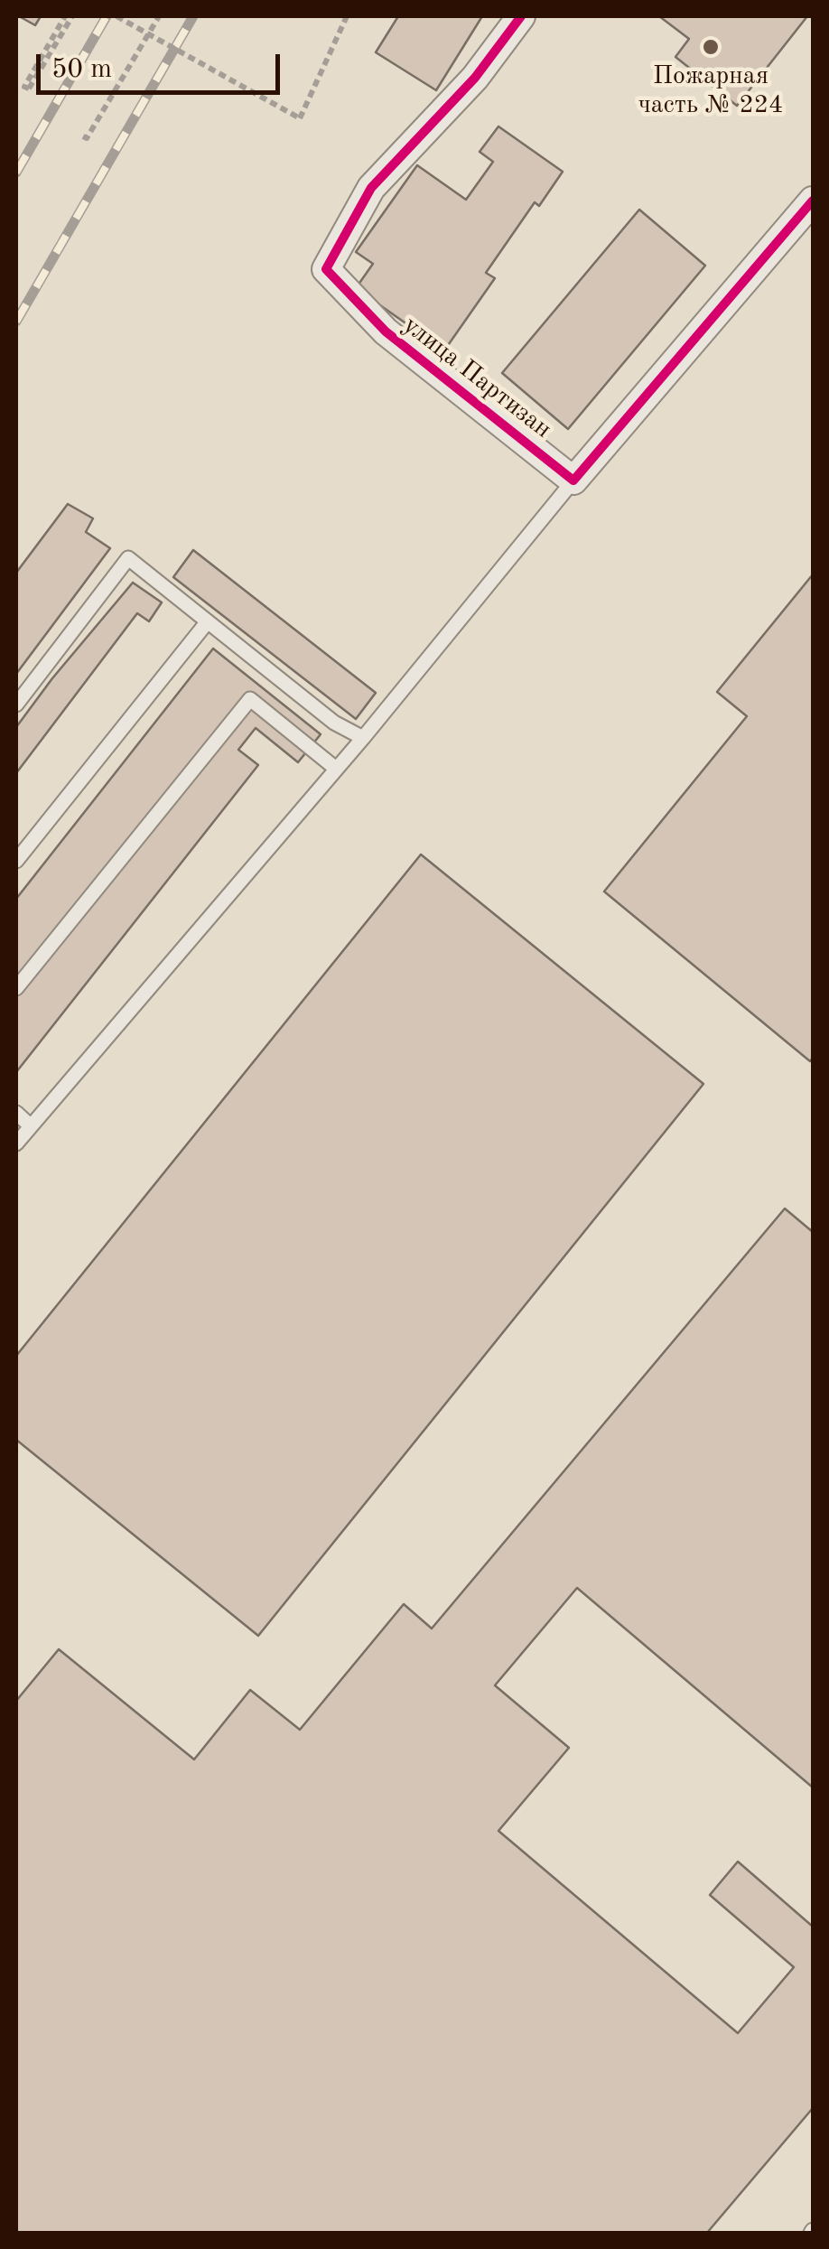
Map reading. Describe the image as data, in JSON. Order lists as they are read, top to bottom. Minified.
{"streets":{"street":["улица Партизан"]},"places":["Пожарная часть № 224"],"scale_bar":"50 m"}
